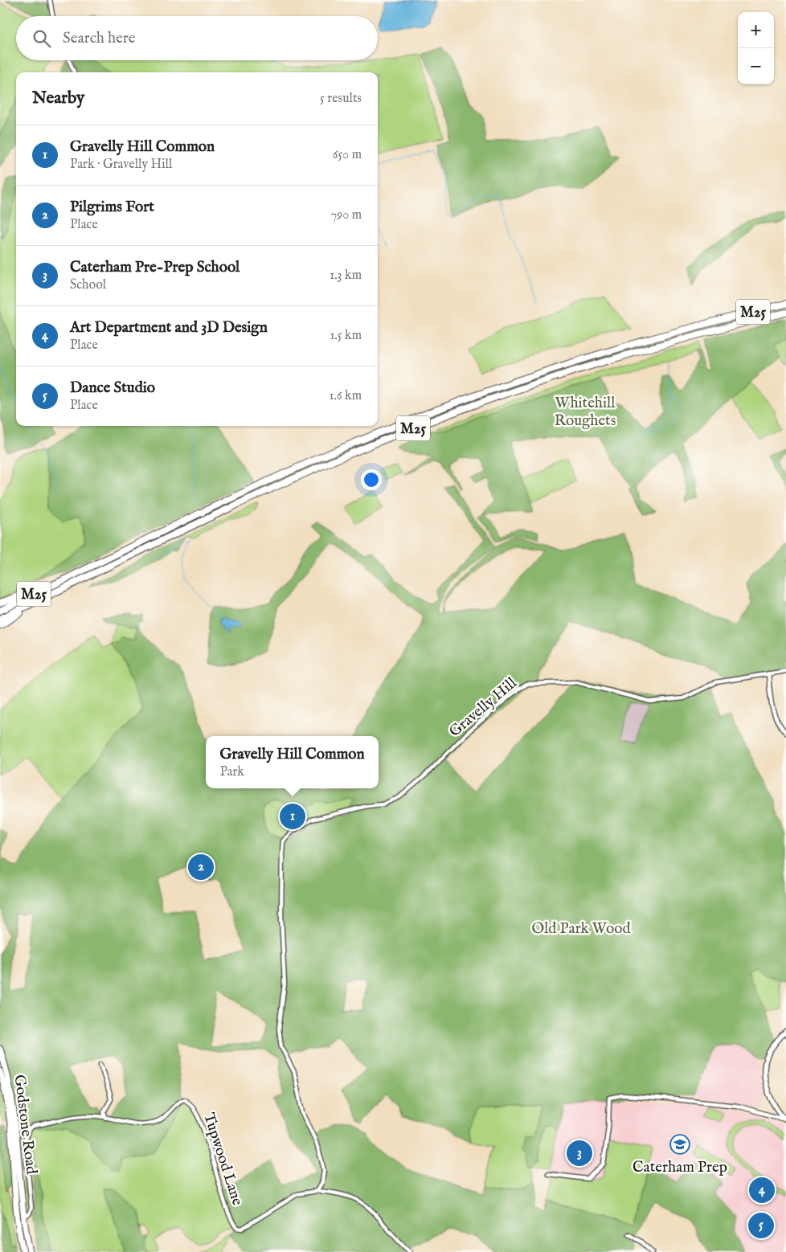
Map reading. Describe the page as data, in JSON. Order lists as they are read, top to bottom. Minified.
{"streets":{"highway":["M25","Godstone Road"],"street":["Gravelly Hill","Tupwood Lane"]},"crossings":[["Godstone Road","Tupwood Lane"]],"parks":["Whitehill Roughets","Old Park Wood"],"places":{"school or university":["Caterham Prep"]},"page":{"map_buttons":["+","−"],"search":"Search here","heading":["Nearby","5 results"],"list":[{"mark":"1","name":"Gravelly Hill Common","note":"Park · Gravelly Hill","value":"650 m"},{"mark":"2","name":"Pilgrims Fort","note":"Place","value":"790 m"},{"mark":"3","name":"Caterham Pre-Prep School","note":"School","value":"1.3 km"},{"mark":"4","name":"Art Department and 3D Design","note":"Place","value":"1.5 km"},{"mark":"5","name":"Dance Studio","note":"Place","value":"1.6 km"}],"popup":["Gravelly Hill Common","Park"],"pins":["1","2","3","4","5"]}}
